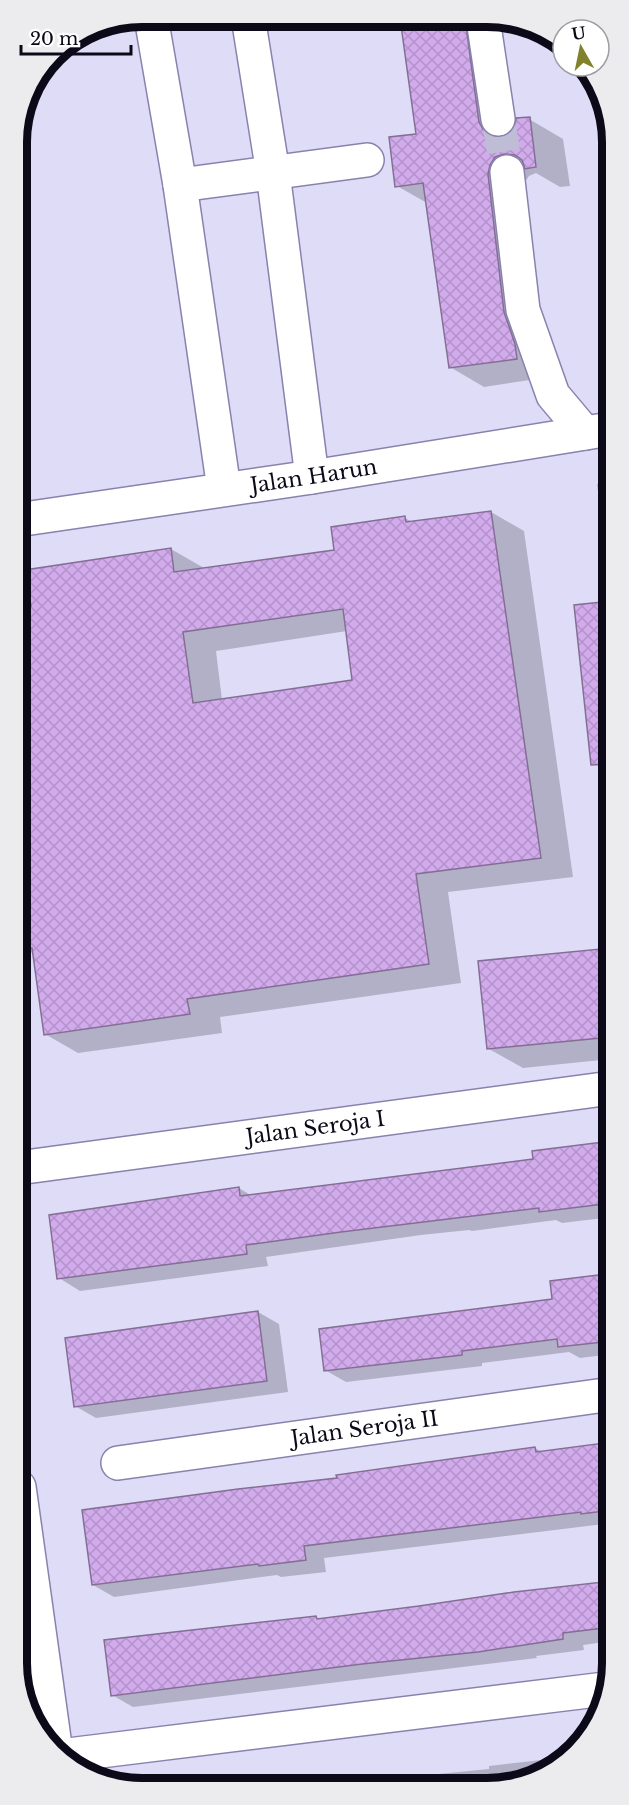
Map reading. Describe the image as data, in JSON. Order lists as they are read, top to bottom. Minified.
{"streets":{"street":["Jalan Harun","Jalan Seroja I","Jalan Seroja II"]},"scale_bar":"20 m","north":"top"}
